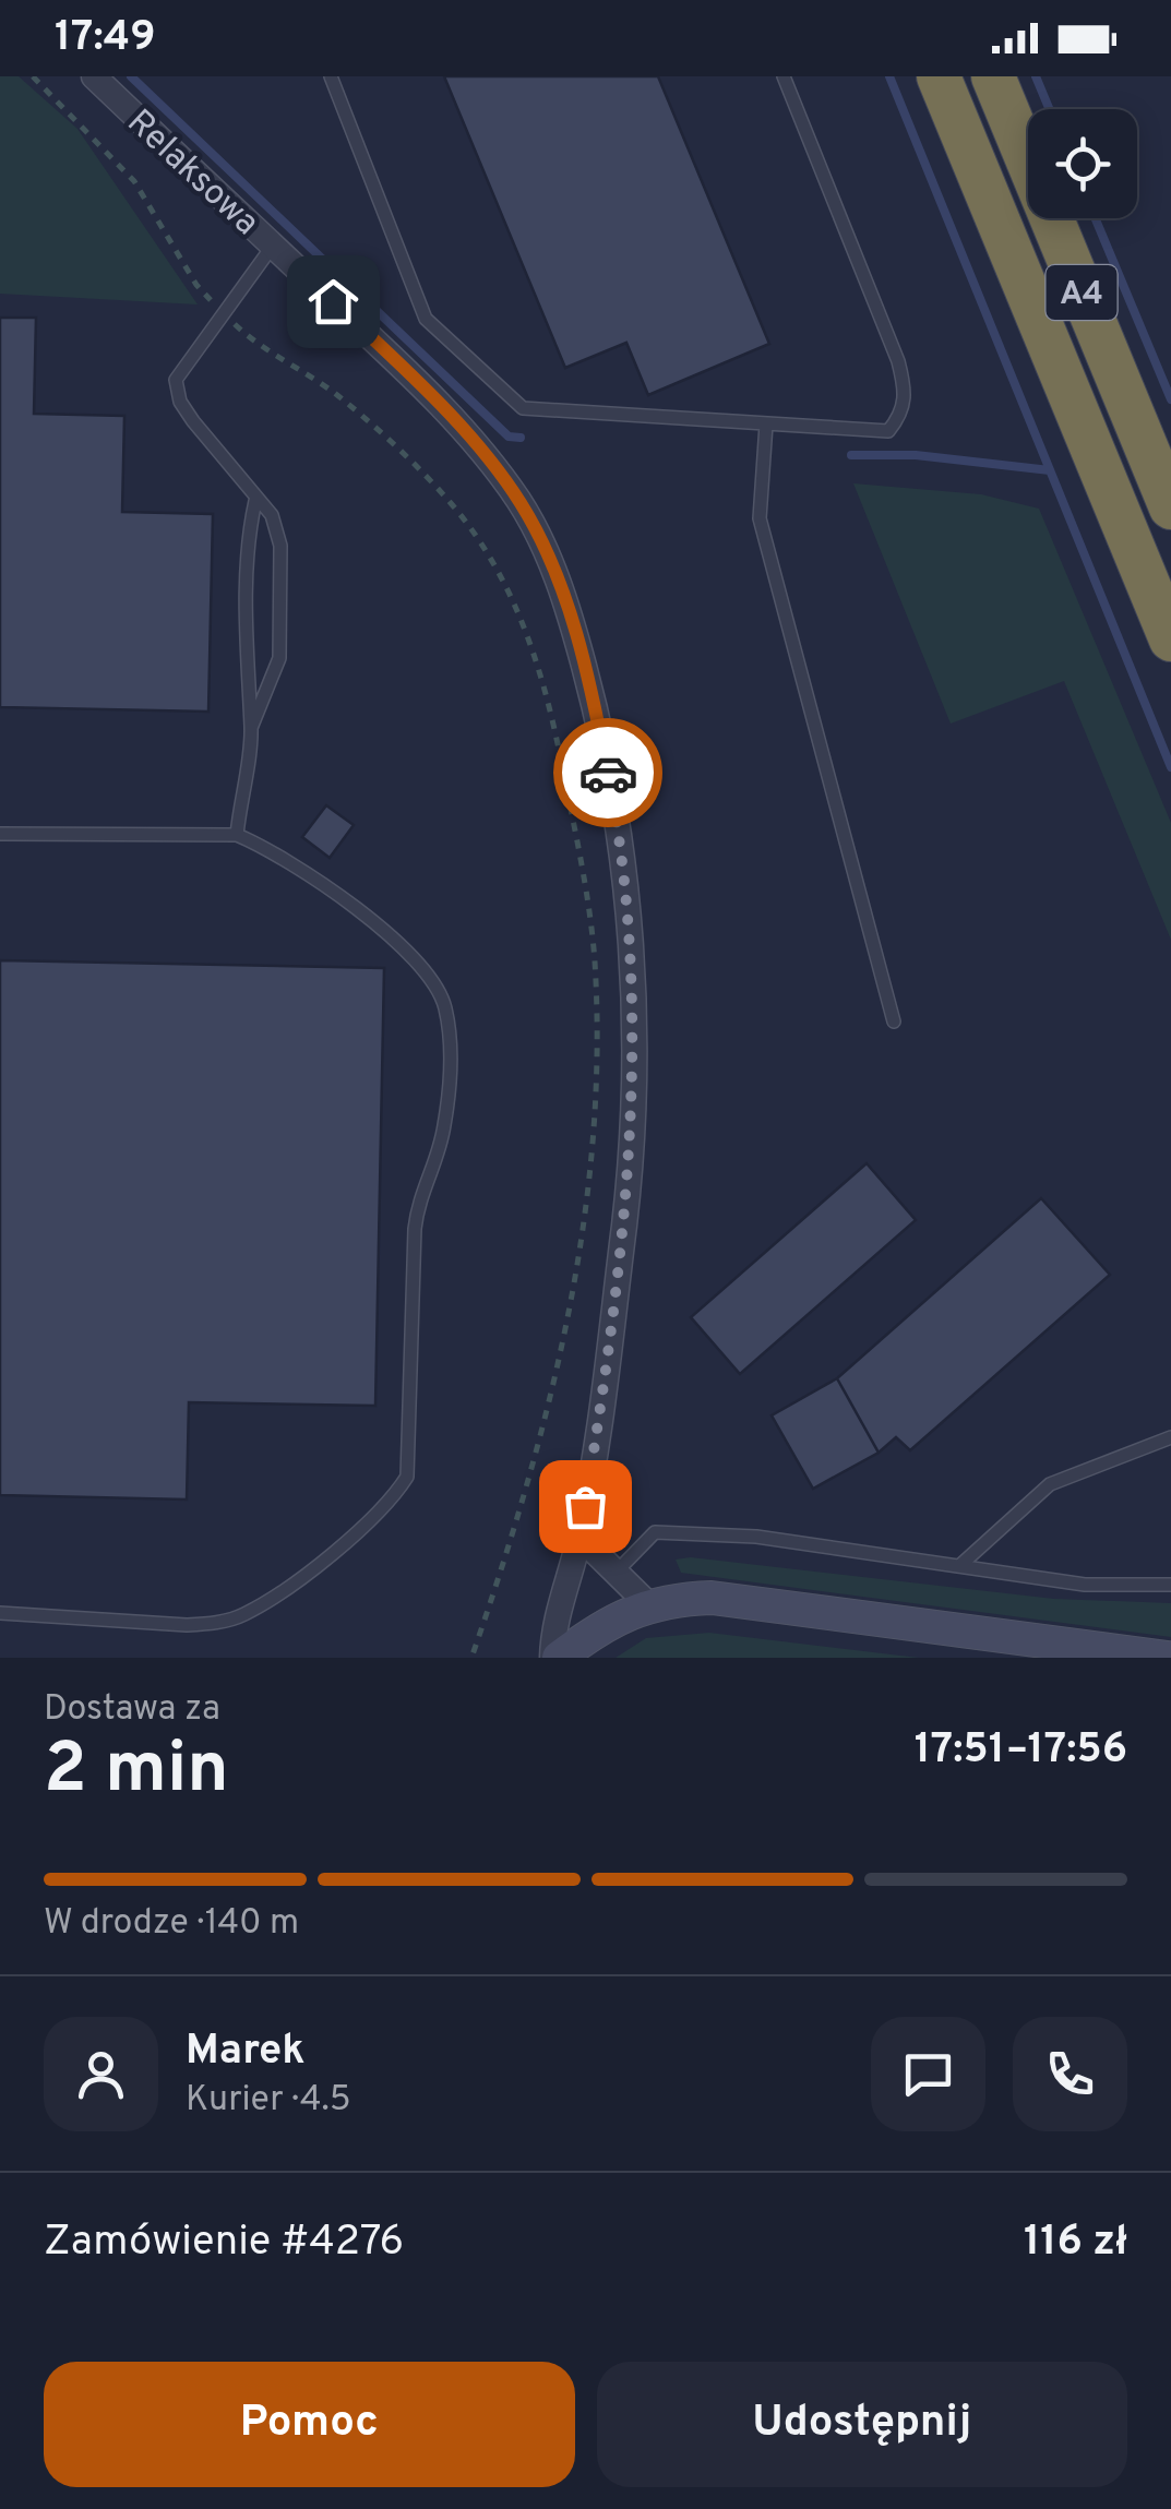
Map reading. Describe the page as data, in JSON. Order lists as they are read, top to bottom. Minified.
{"streets":{"highway":["A4"],"street":["Relaksowa"]},"page":{"status":"17:49","heading":["2 min","Dostawa za","17:51–17:56"],"panel":["Marek","Kurier · 4.5","Zamówienie #4276","116 zł"],"bar":"W drodze · 140 m","buttons":["Pomoc","Udostępnij"]}}
